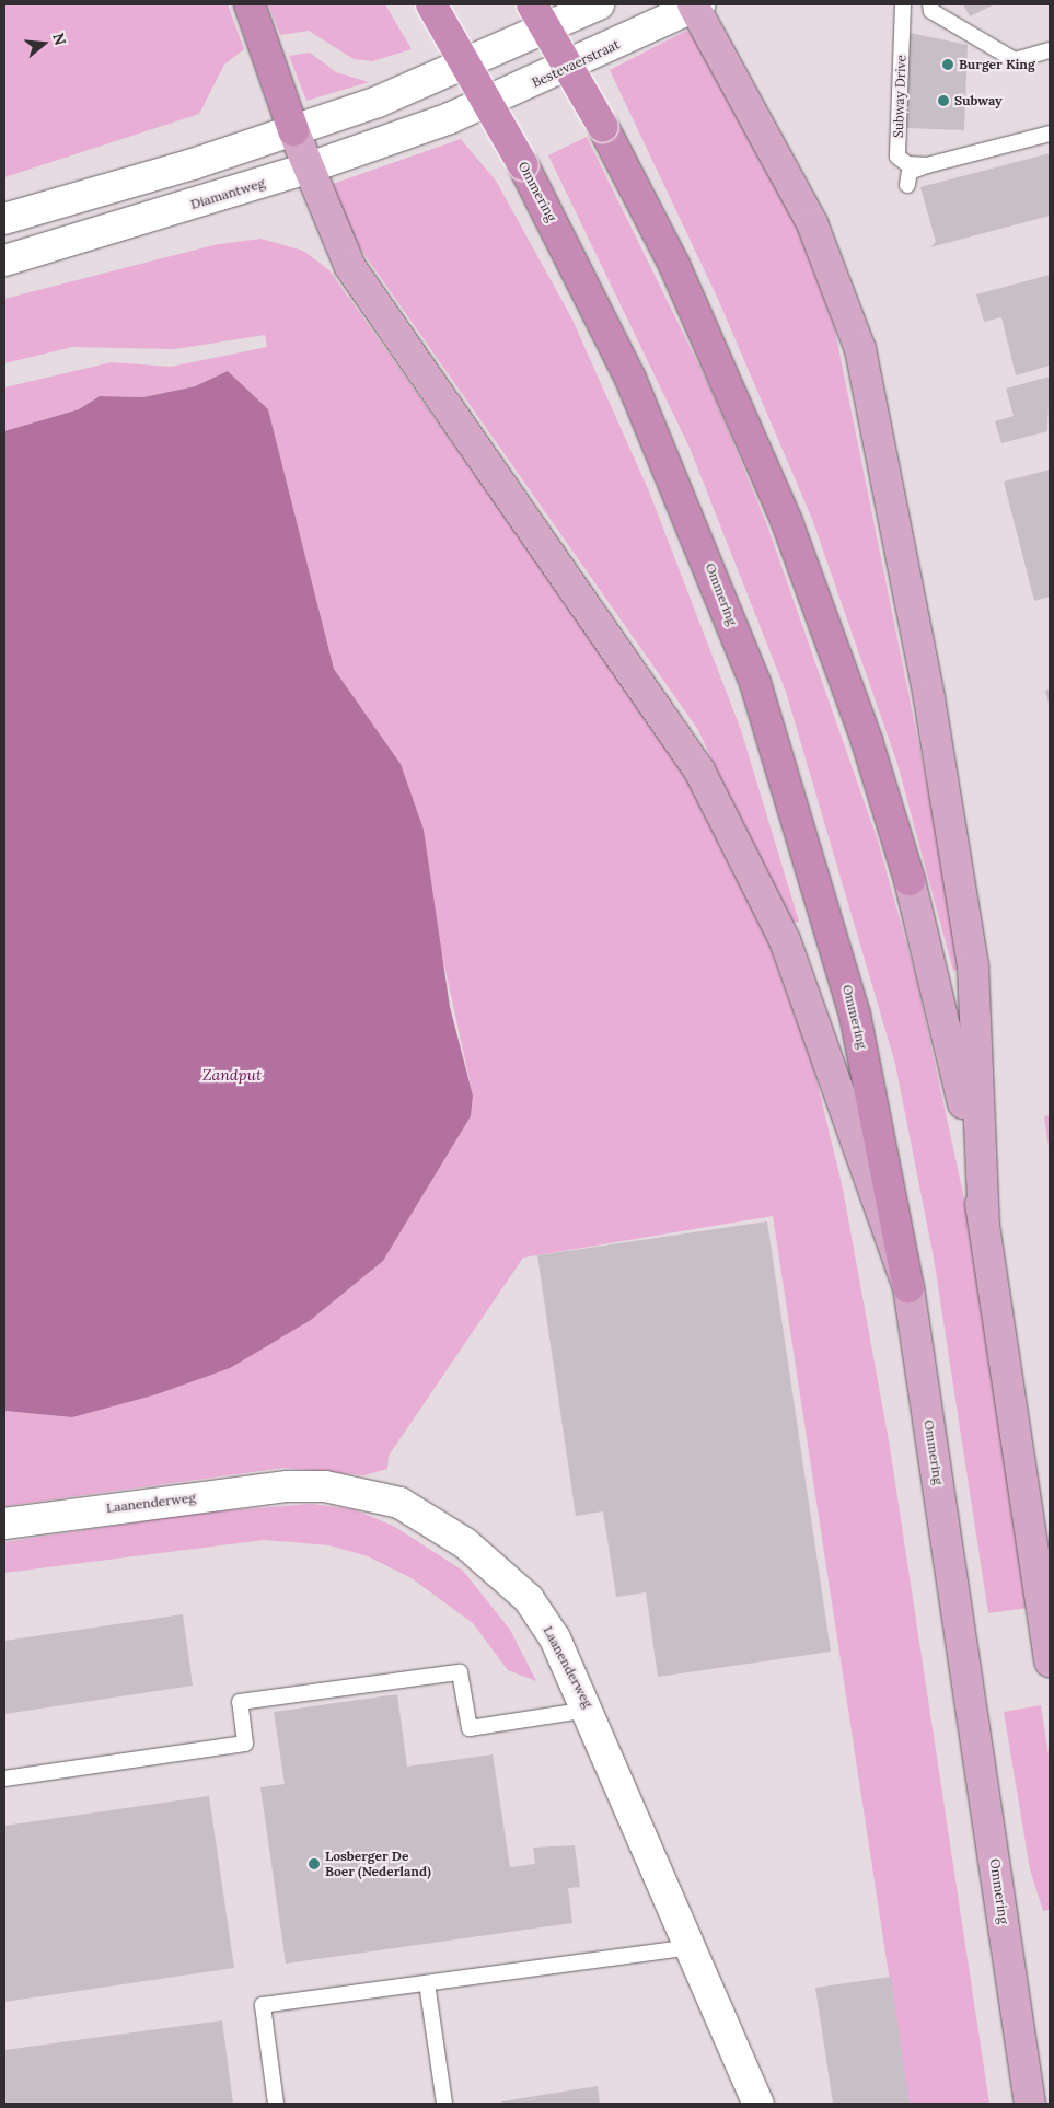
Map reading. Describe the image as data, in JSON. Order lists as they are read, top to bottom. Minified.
{"streets":{"highway":["Ommering"],"street":["Bestevaerstraat","Diamantweg","Laanenderweg"],"lane":["Subway Drive"]},"crossings":[["Bestevaerstraat","Diamantweg"]],"water":["Zandput"],"places":["Burger King","Subway","Losberger De Boer (Nederland)"],"north":"right"}
